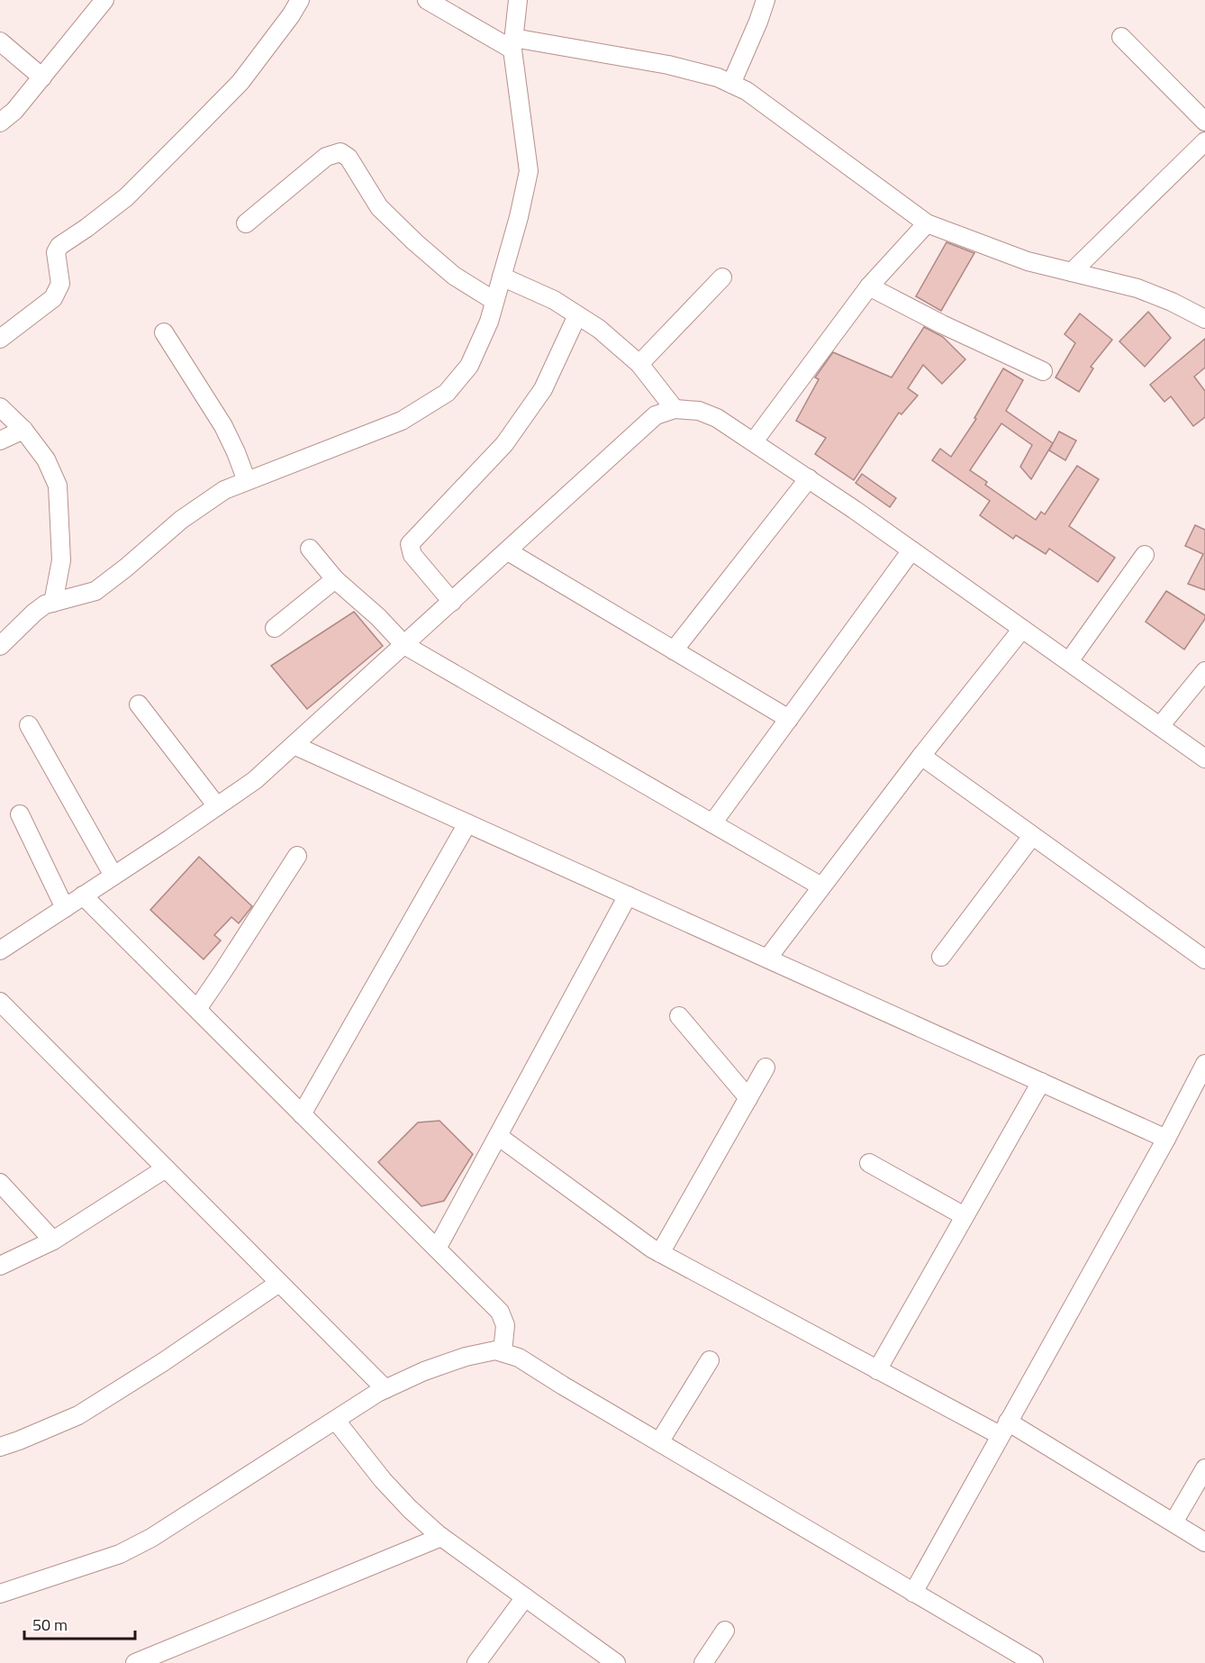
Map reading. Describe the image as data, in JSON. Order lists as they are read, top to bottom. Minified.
{"scale_bar":"50 m"}
